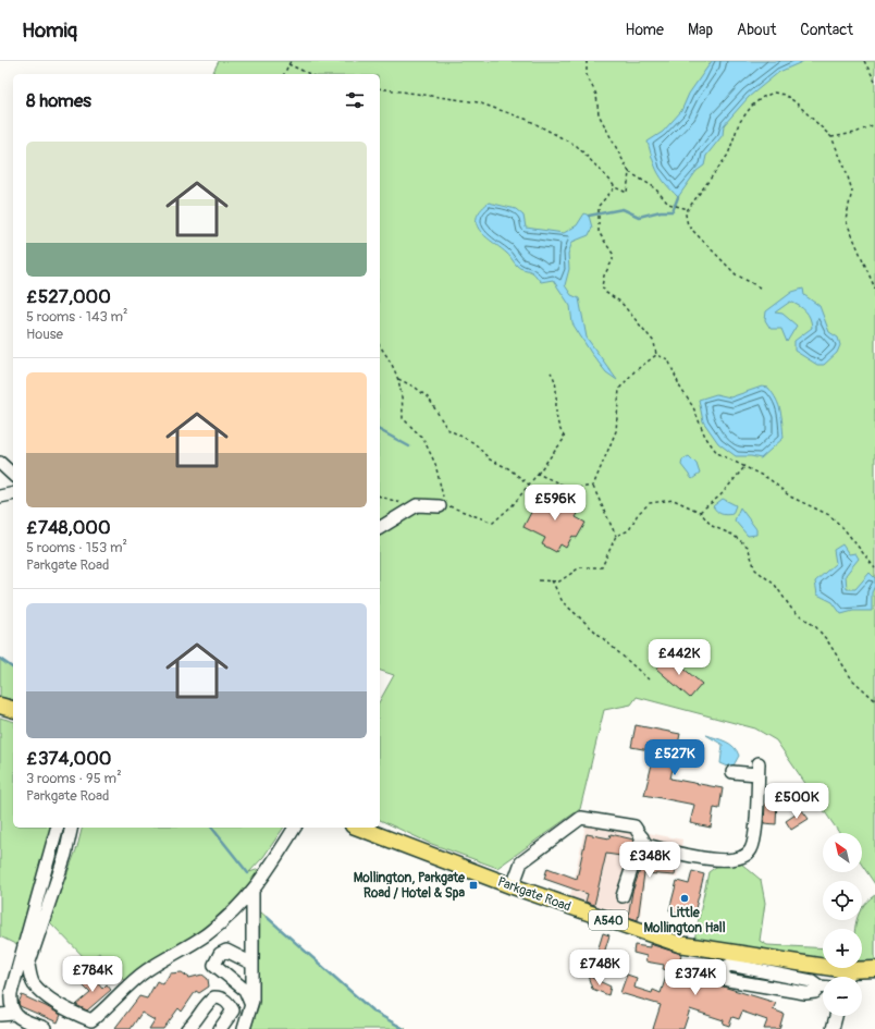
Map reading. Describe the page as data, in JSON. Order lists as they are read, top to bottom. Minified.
{"streets":{"main road":["Parkgate Road","A540"]},"places":{"transit":["Mollington, Parkgate Road / Hotel & Spa"],"other":["Little Mollington Hall"]},"north":"top left","page":{"header":"Homiq","nav":["Home","Map","About","Contact"],"heading":"8 homes","list":[{"name":"£527,000","note":"5 rooms · 143 m² · House"},{"name":"£748,000","note":"5 rooms · 153 m² · Parkgate Road"},{"name":"£374,000","note":"3 rooms · 95 m² · Parkgate Road"}],"price":["£596K","£442K","£527K","£500K","£348K","£748K","£784K","£374K"],"map_buttons":["+","−"]}}
